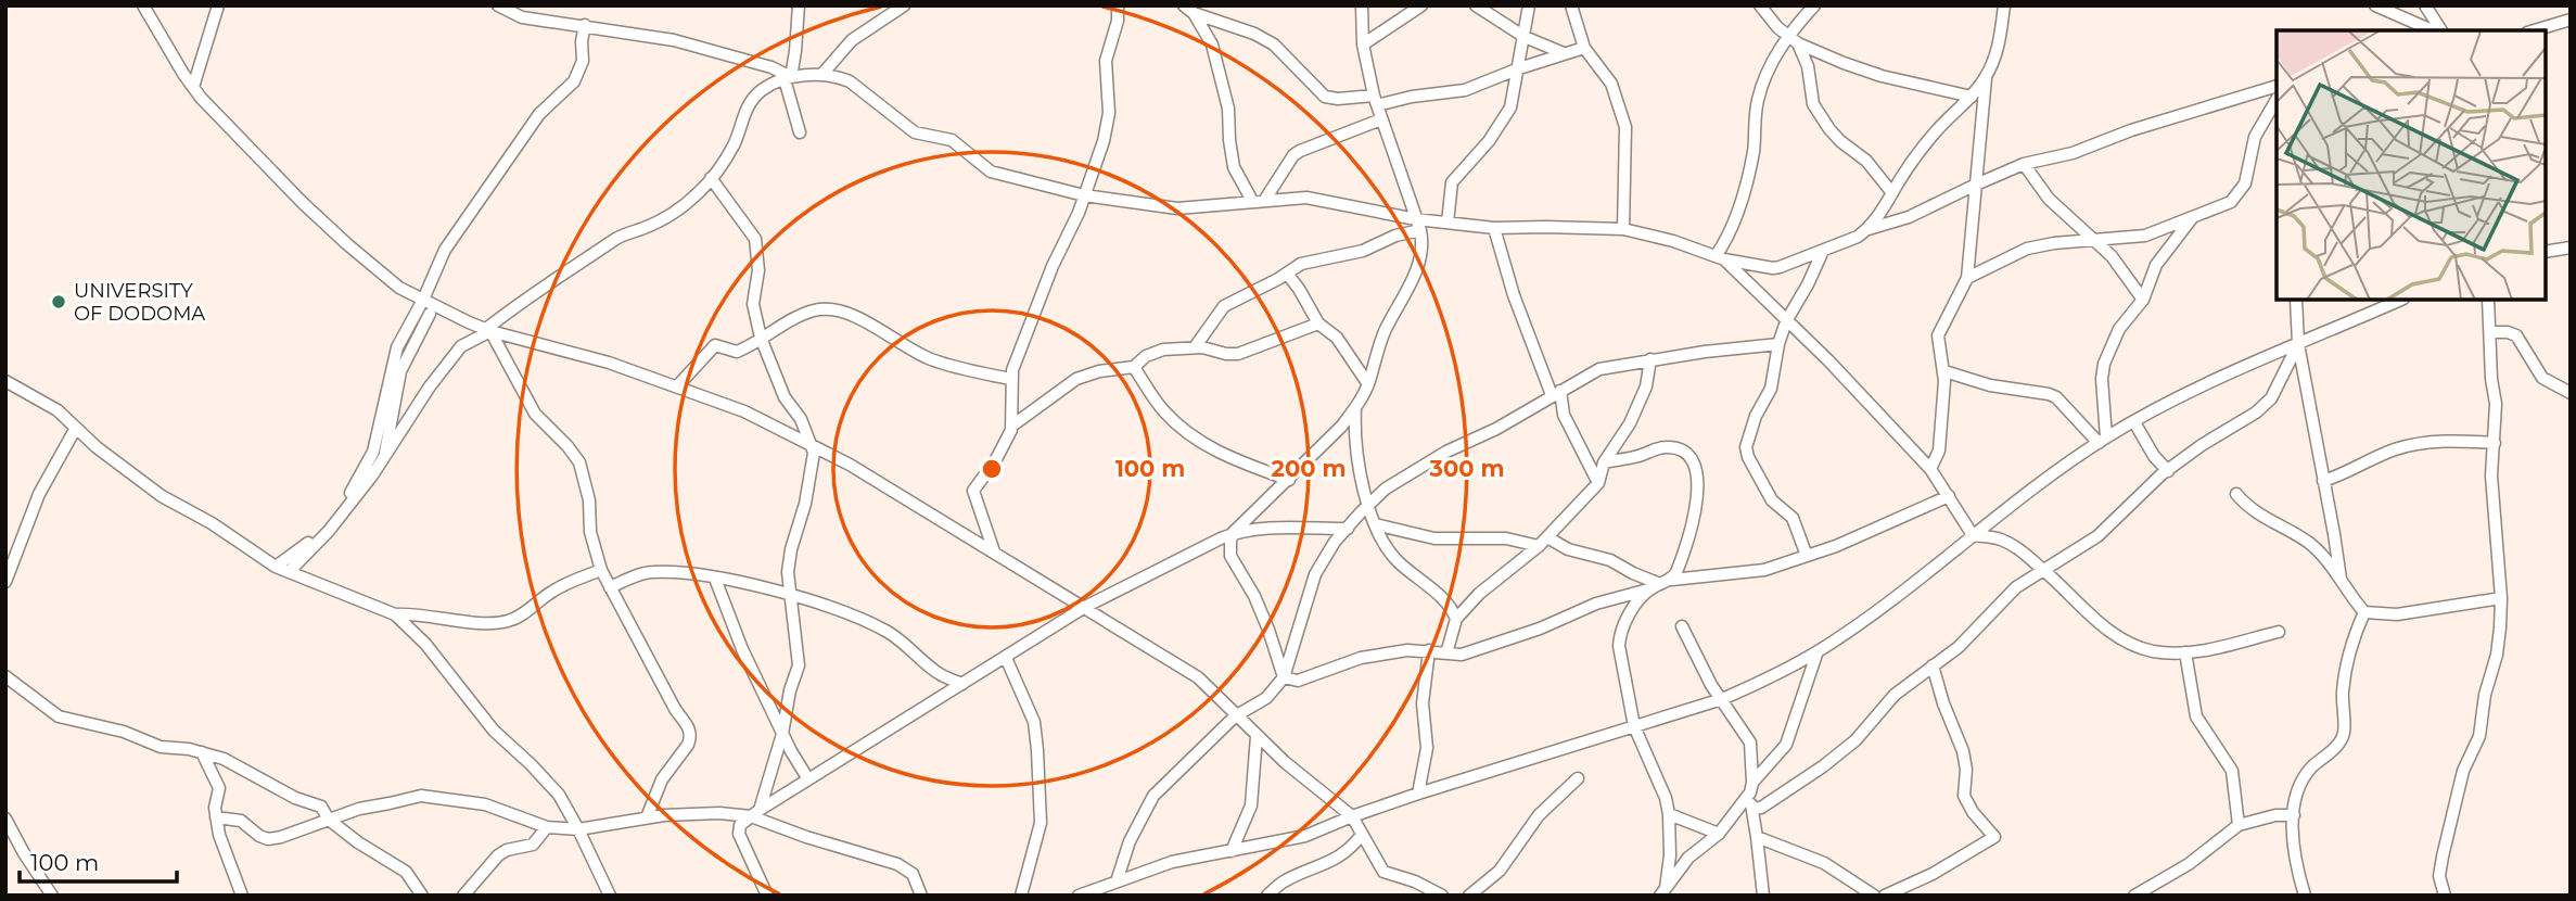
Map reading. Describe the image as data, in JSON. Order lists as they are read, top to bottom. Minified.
{"places":["UNIVERSITY OF DODOMA"],"scale_bar":"100 m","rings":["100 m","200 m","300 m"]}
